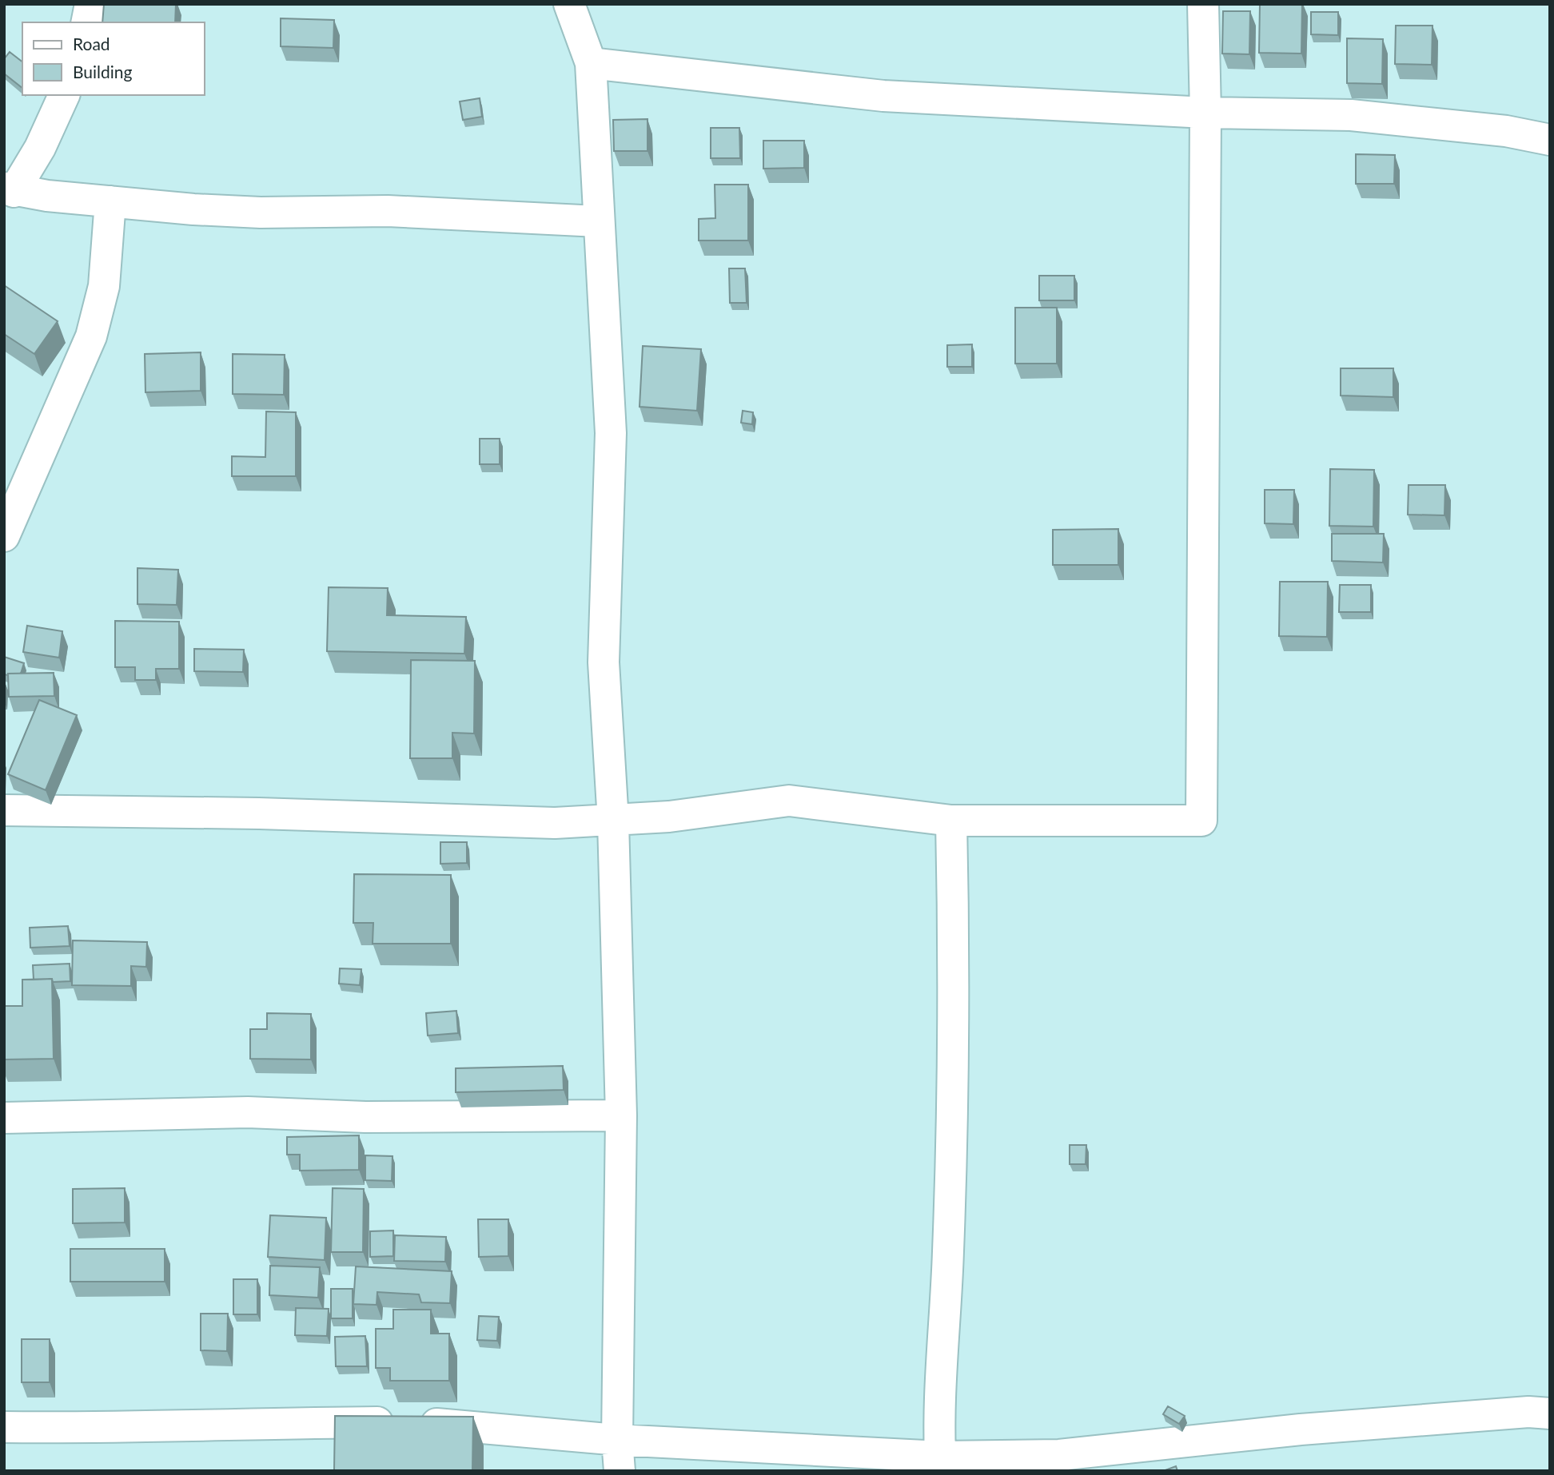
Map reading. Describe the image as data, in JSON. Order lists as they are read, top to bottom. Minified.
{"legend":["Road","Building"]}
